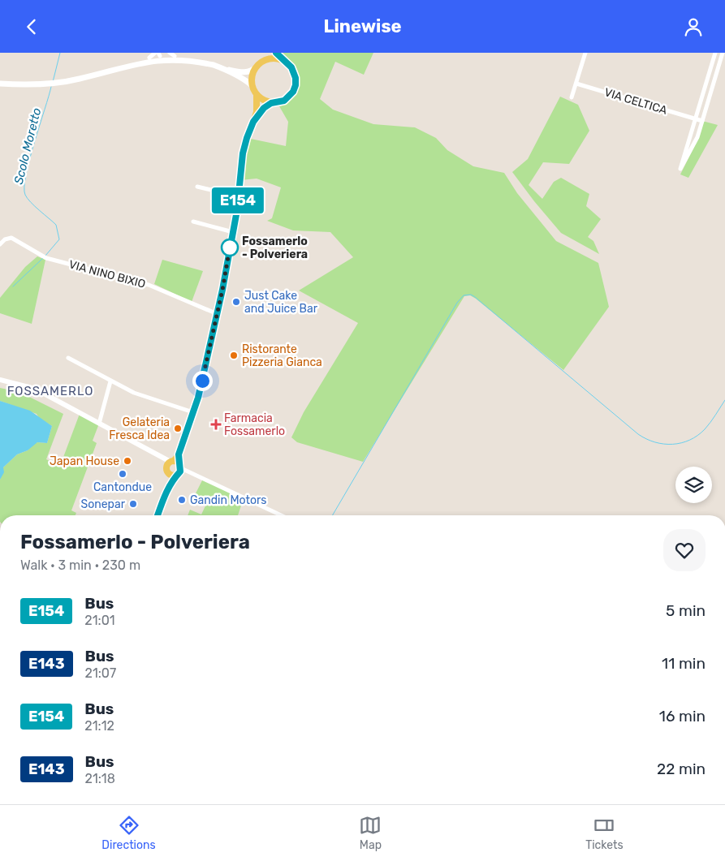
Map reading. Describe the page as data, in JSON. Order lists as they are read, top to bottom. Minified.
{"streets":{"street":["VIA CELTICA","VIA NINO BIXIO"]},"districts":["FOSSAMERLO"],"water":["Scolo Moretto"],"places":{"other":["Fossamerlo - Polveriera","Just Cake and Juice Bar","Ristorante Pizzeria Gianca","Gelateria Fresca Idea","Japan House","Cantondue","Gandin Motors","Sonepar"],"health":["Farmacia Fossamerlo"]},"lines":["bus line E154"],"page":{"header":"Linewise","on_map":"E154","heading":["Fossamerlo - Polveriera","Walk · 3 min · 230 m"],"list":[{"mark":"E154","name":"Bus","note":"21:01","value":"5 min"},{"mark":"E143","name":"Bus","note":"21:07","value":"11 min"},{"mark":"E154","name":"Bus","note":"21:12","value":"16 min"},{"mark":"E143","name":"Bus","note":"21:18","value":"22 min"}],"tabs":["Directions","Map","Tickets"]}}
